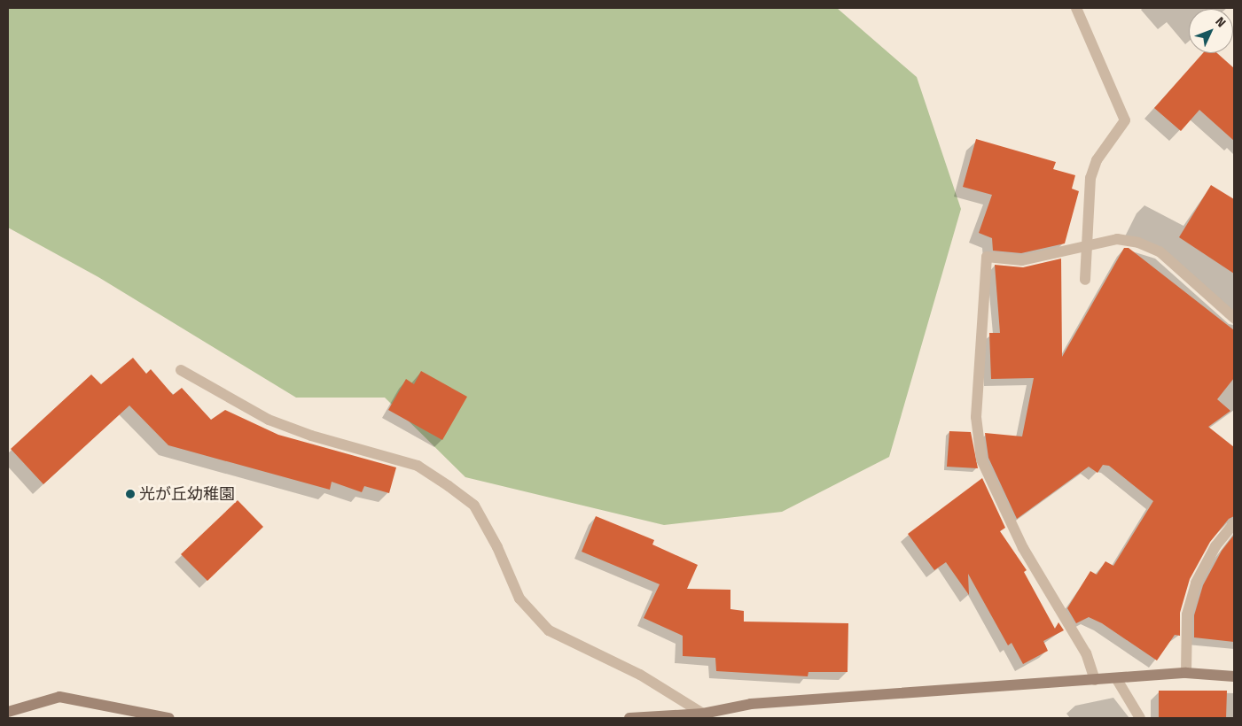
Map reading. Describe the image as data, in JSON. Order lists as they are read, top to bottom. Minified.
{"places":["光が丘幼稚園"],"north":"top right"}
